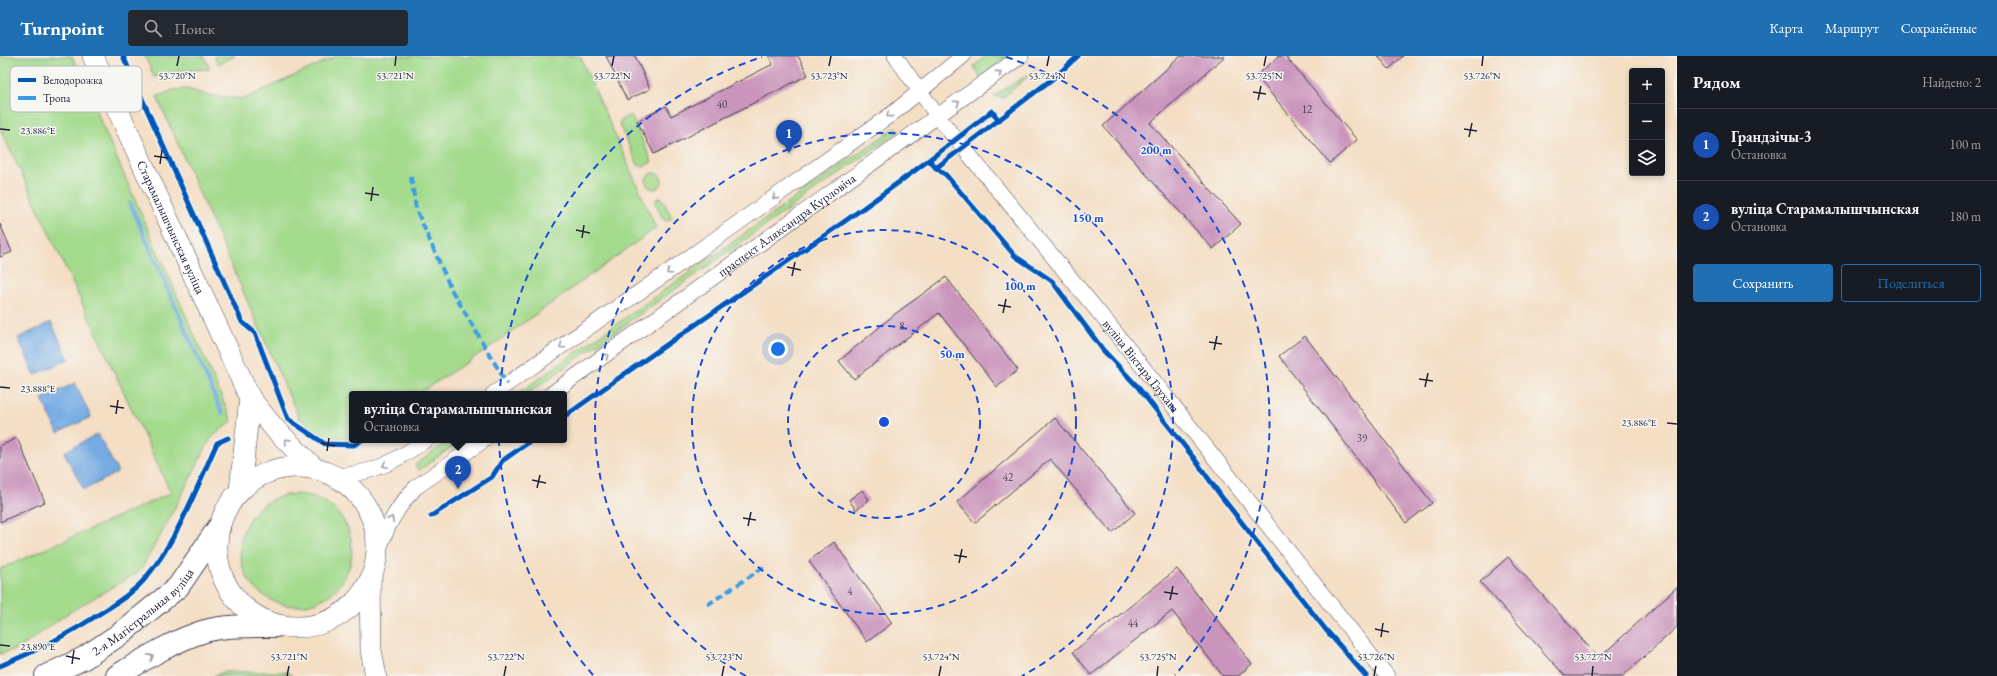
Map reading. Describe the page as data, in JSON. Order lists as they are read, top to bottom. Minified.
{"streets":{"main road":["Старамалышчынская вуліца","2-я Магістральная вуліца"],"street":["праспект Аляксандра Курловіча","вуліца Віктара Глухава"]},"crossings":[["праспект Аляксандра Курловіча","вуліца Віктара Глухава"],["Старамалышчынская вуліца","2-я Магістральная вуліца"]],"house_numbers":["40","12","8","39","42","4","44"],"legend":["Велодорожка","Тропа"],"page":{"header":"Turnpoint","search":"Поиск","nav":["Карта","Маршрут","Сохранённые"],"heading":["Рядом","Найдено: 2"],"map_buttons":["+","−"],"list":[{"mark":"1","name":"Грандзічы-3","note":"Остановка","value":"100 m"},{"mark":"2","name":"вуліца Старамалышчынская","note":"Остановка","value":"180 m"}],"pins":["1","2"],"buttons":["Сохранить","Поделиться"],"popup":["вуліца Старамалышчынская","Остановка"]},"coordinates":["53.720°N","53.721°N","53.722°N","53.723°N","53.724°N","53.725°N","53.726°N","23.886°E","23.888°E","23.890°E","53.727°N"],"rings":["200 m","150 m","100 m","50 m"]}
